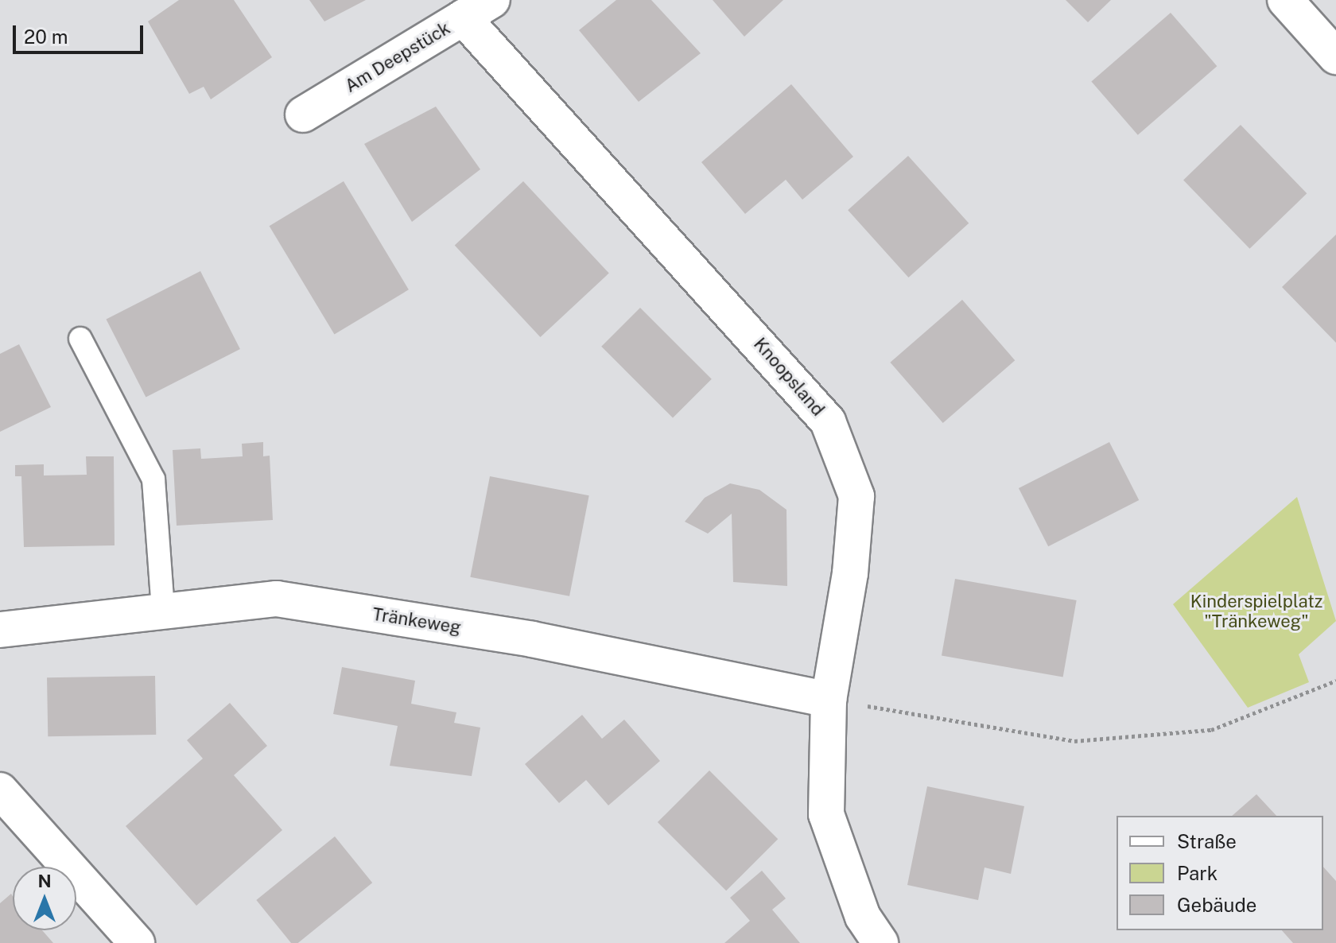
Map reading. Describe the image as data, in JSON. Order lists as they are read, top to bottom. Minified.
{"streets":{"street":["Am Deepstück","Knoopsland","Tränkeweg"]},"crossings":[["Am Deepstück","Knoopsland"],["Knoopsland","Tränkeweg"]],"parks":["Kinderspielplatz \"Tränkeweg\""],"legend":["Straße","Park","Gebäude"],"scale_bar":"20 m","north":"top"}
